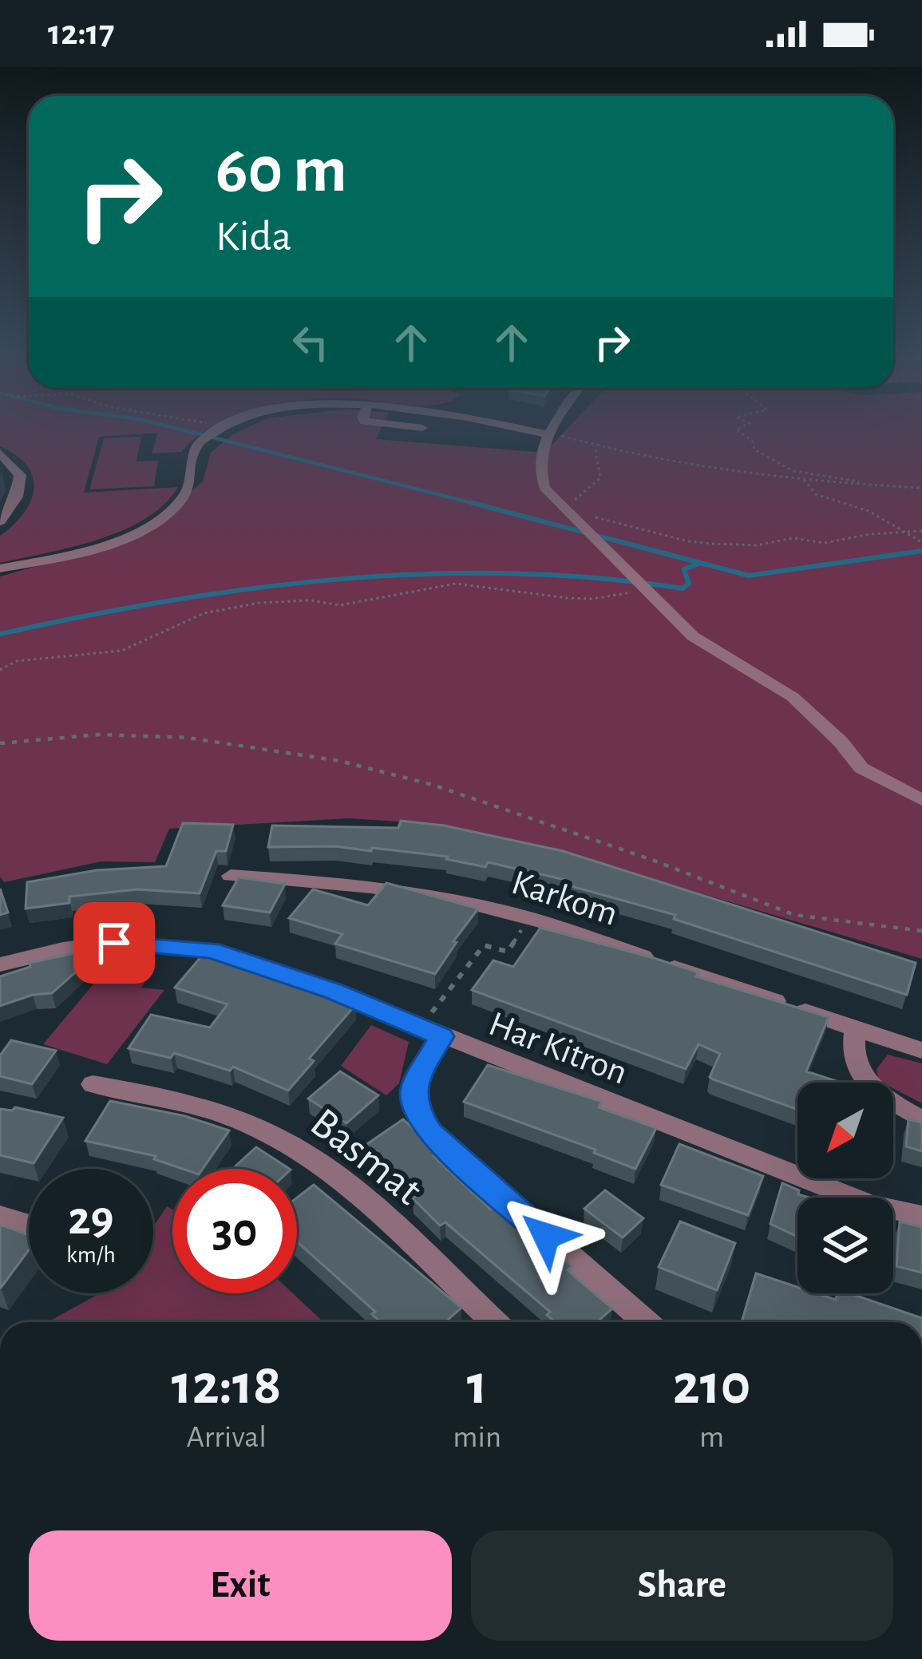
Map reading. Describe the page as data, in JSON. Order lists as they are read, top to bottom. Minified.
{"streets":{"street":["Karkom","Har Kitron","Basmat"]},"north":"bottom left","page":{"status":"12:17","turn":["60 m","Kida"],"speed":"29 km/h","limit":"30","eta":["12:18","Arrival","1","min","210","m"],"buttons":["Exit","Share"]}}
